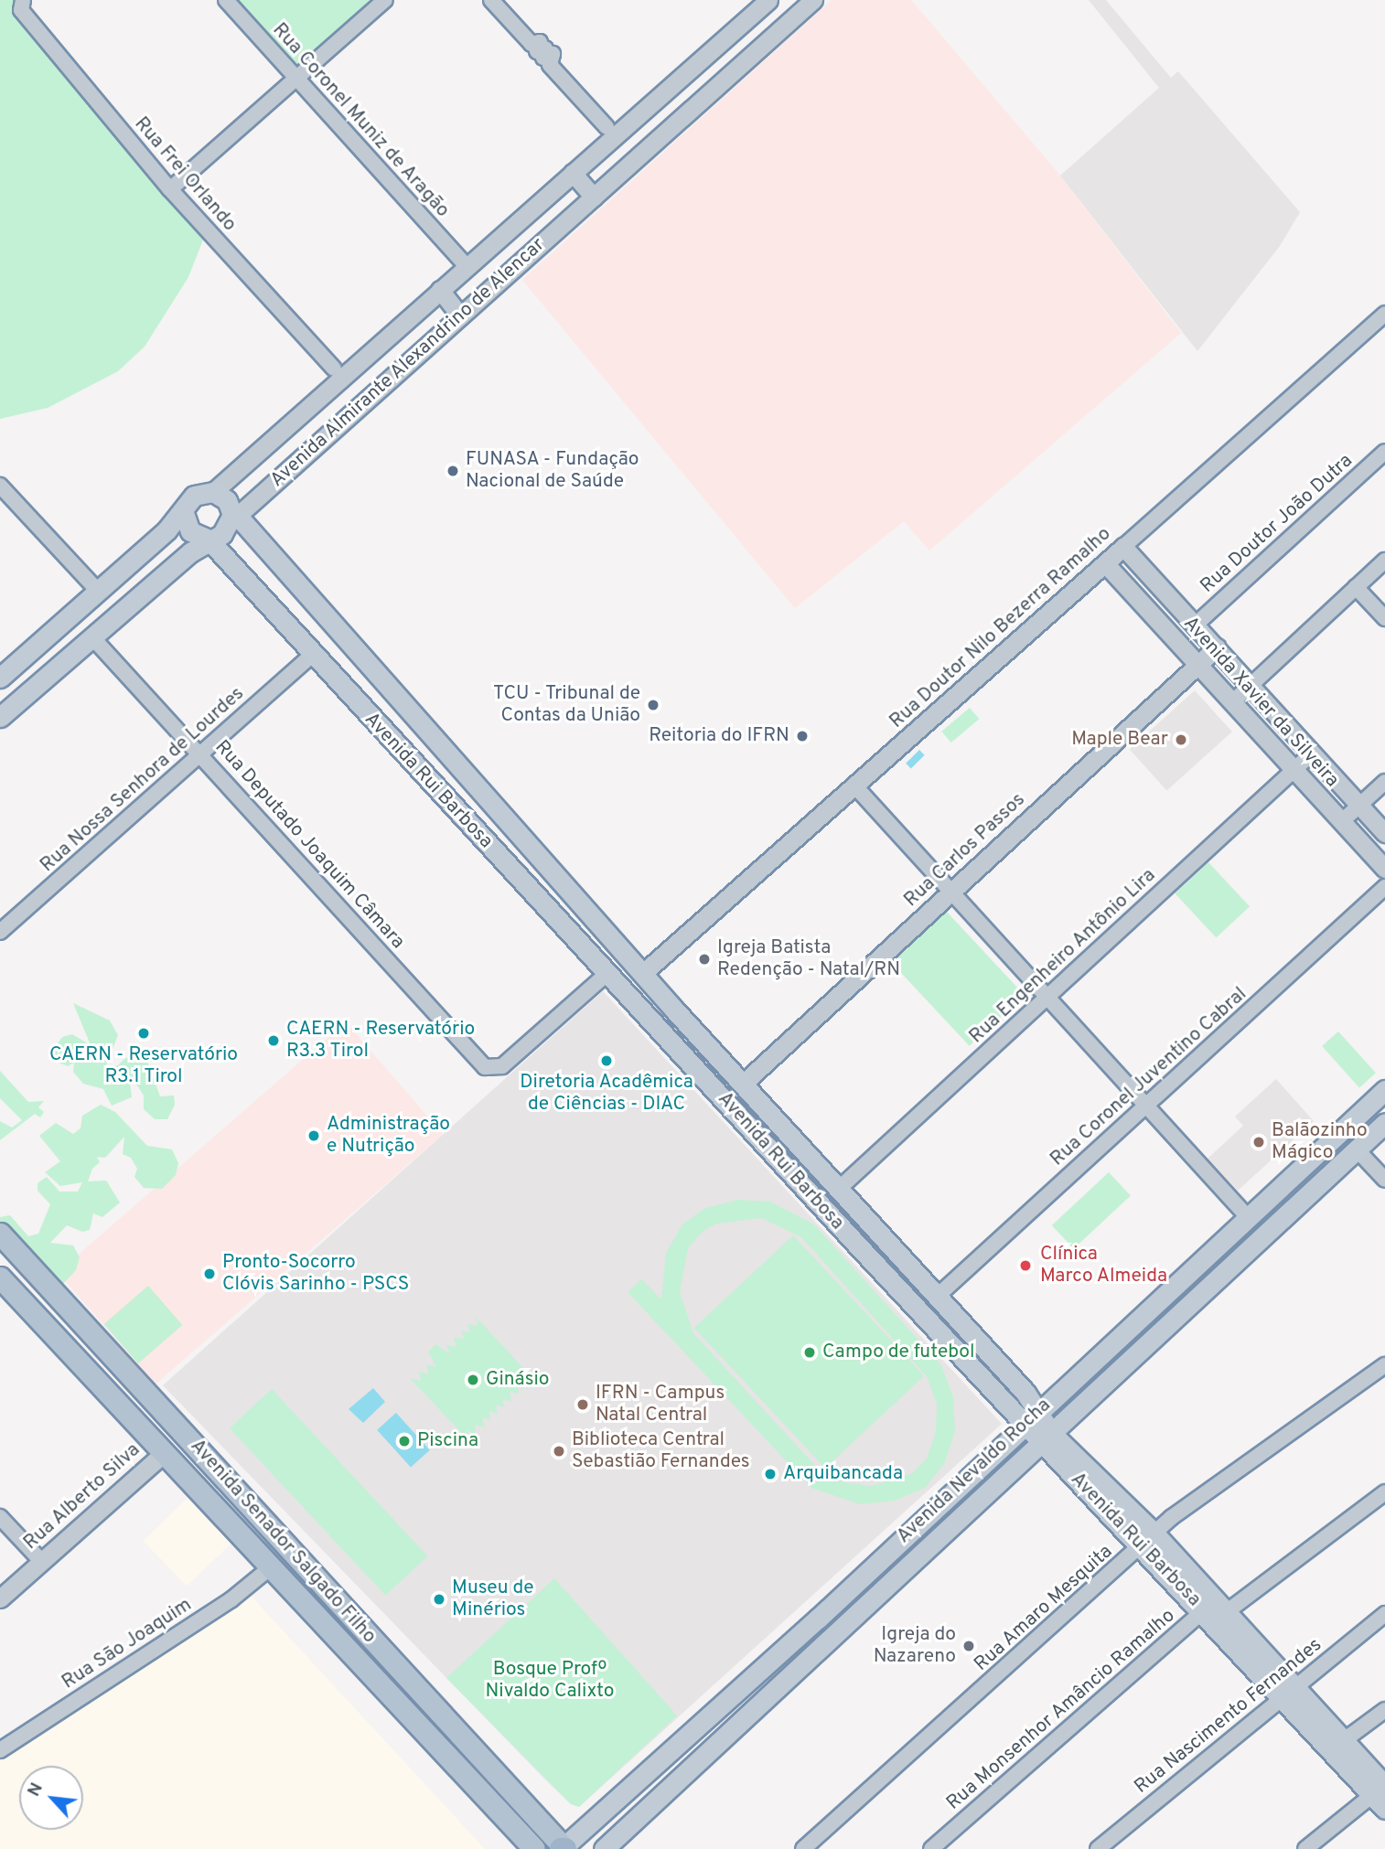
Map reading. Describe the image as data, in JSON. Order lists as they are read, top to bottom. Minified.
{"streets":{"main road":["Avenida Almirante Alexandrino de Alencar","Avenida Rui Barbosa","Avenida Nevaldo Rocha","Avenida Senador Salgado Filho"],"street":["Rua Coronel Muniz de Aragão","Rua Frei Orlando","Rua Doutor João Dutra","Rua Doutor Nilo Bezerra Ramalho","Avenida Xavier da Silveira","Rua Nossa Senhora de Lourdes","Rua Deputado Joaquim Câmara","Rua Carlos Passos","Rua Engenheiro Antônio Lira","Rua Coronel Juventino Cabral","Rua Alberto Silva","Rua Amaro Mesquita","Rua São Joaquim","Rua Monsenhor Amâncio Ramalho","Rua Nascimento Fernandes"]},"crossings":[["Rua Coronel Muniz de Aragão","Avenida Almirante Alexandrino de Alencar"],["Avenida Almirante Alexandrino de Alencar","Avenida Rui Barbosa"],["Avenida Almirante Alexandrino de Alencar","Rua Deputado Joaquim Câmara"],["Rua Doutor João Dutra","Avenida Xavier da Silveira"],["Rua Doutor Nilo Bezerra Ramalho","Avenida Xavier da Silveira"],["Rua Doutor Nilo Bezerra Ramalho","Avenida Rui Barbosa"],["Avenida Xavier da Silveira","Rua Carlos Passos"],["Avenida Xavier da Silveira","Rua Engenheiro Antônio Lira"],["Rua Nossa Senhora de Lourdes","Avenida Rui Barbosa"],["Rua Nossa Senhora de Lourdes","Rua Deputado Joaquim Câmara"],["Avenida Rui Barbosa","Rua Deputado Joaquim Câmara"],["Avenida Rui Barbosa","Rua Carlos Passos"],["Avenida Rui Barbosa","Rua Engenheiro Antônio Lira"],["Avenida Rui Barbosa","Rua Coronel Juventino Cabral"],["Avenida Rui Barbosa","Avenida Nevaldo Rocha"],["Avenida Rui Barbosa","Rua Amaro Mesquita"],["Avenida Rui Barbosa","Rua Monsenhor Amâncio Ramalho"],["Avenida Rui Barbosa","Rua Nascimento Fernandes"],["Avenida Nevaldo Rocha","Avenida Senador Salgado Filho"],["Rua Alberto Silva","Avenida Senador Salgado Filho"],["Avenida Senador Salgado Filho","Rua São Joaquim"]],"parks":["Bosque Profº Nivaldo Calixto"],"places":["FUNASA - Fundação Nacional de Saúde","TCU - Tribunal de Contas da União","Reitoria do IFRN","Maple Bear","Igreja Batista Redenção - Natal/RN","CAERN - Reservatório R3.1 Tirol","CAERN - Reservatório R3.3 Tirol","Diretoria Acadêmica de Ciências - DIAC","Administração e Nutrição","Balãozinho Mágico","Clínica Marco Almeida","Pronto-Socorro Clóvis Sarinho - PSCS","Campo de futebol","Ginásio","IFRN - Campus Natal Central","Piscina","Biblioteca Central Sebastião Fernandes","Arquibancada","Museu de Minérios","Igreja do Nazareno"],"north":"top left"}
